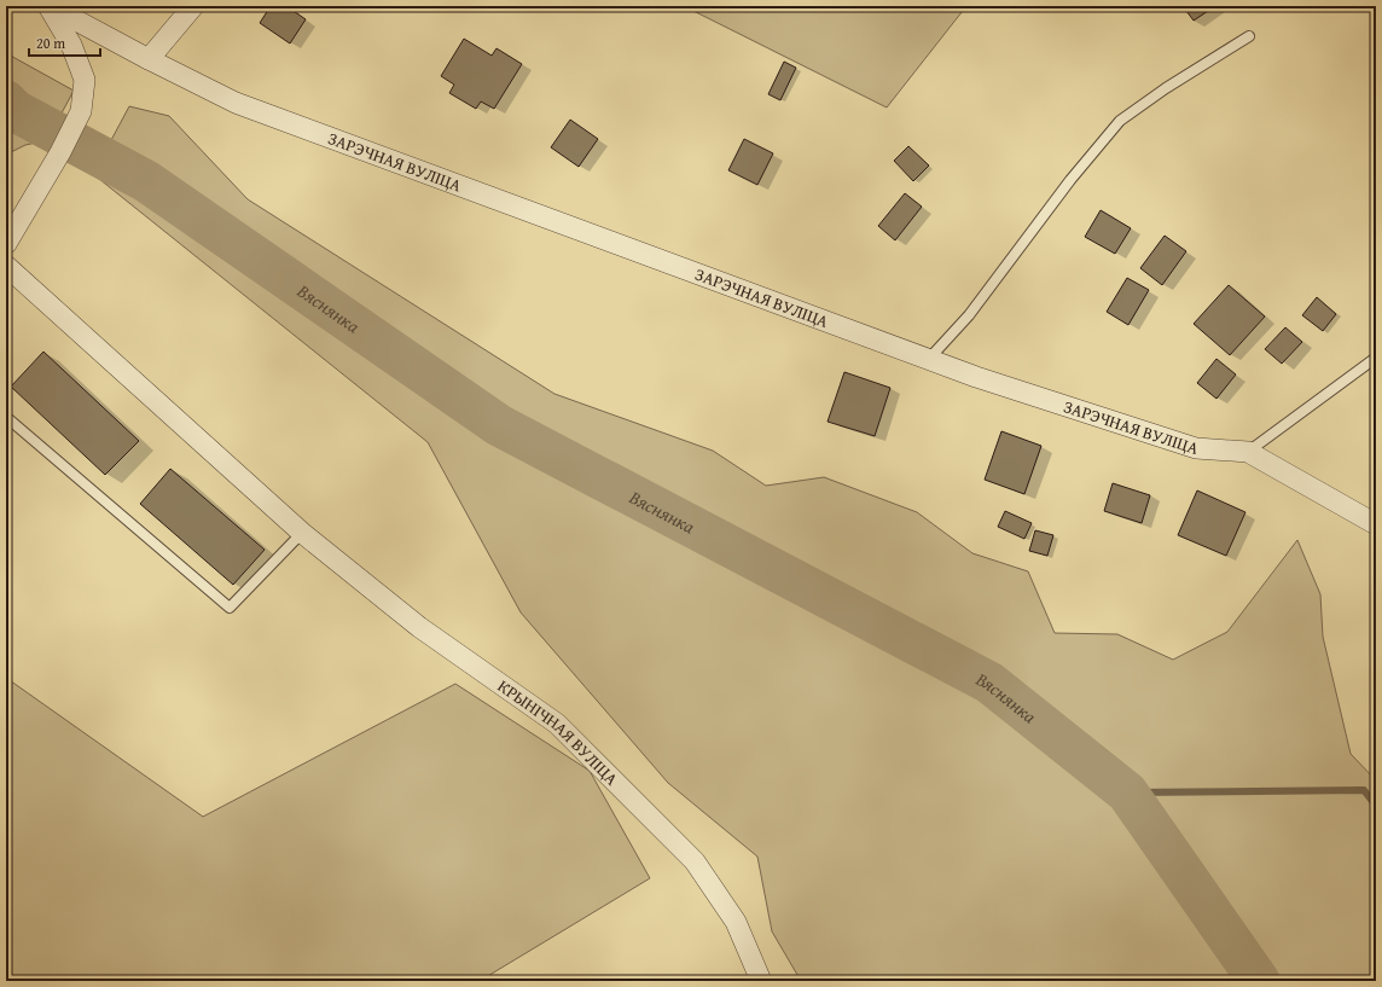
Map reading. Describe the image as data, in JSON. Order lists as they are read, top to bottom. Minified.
{"streets":{"street":["ЗАРЭЧНАЯ ВУЛІЦА","КРЫНІЧНАЯ ВУЛІЦА"]},"water":["Вяснянка"],"scale_bar":"20 m"}
